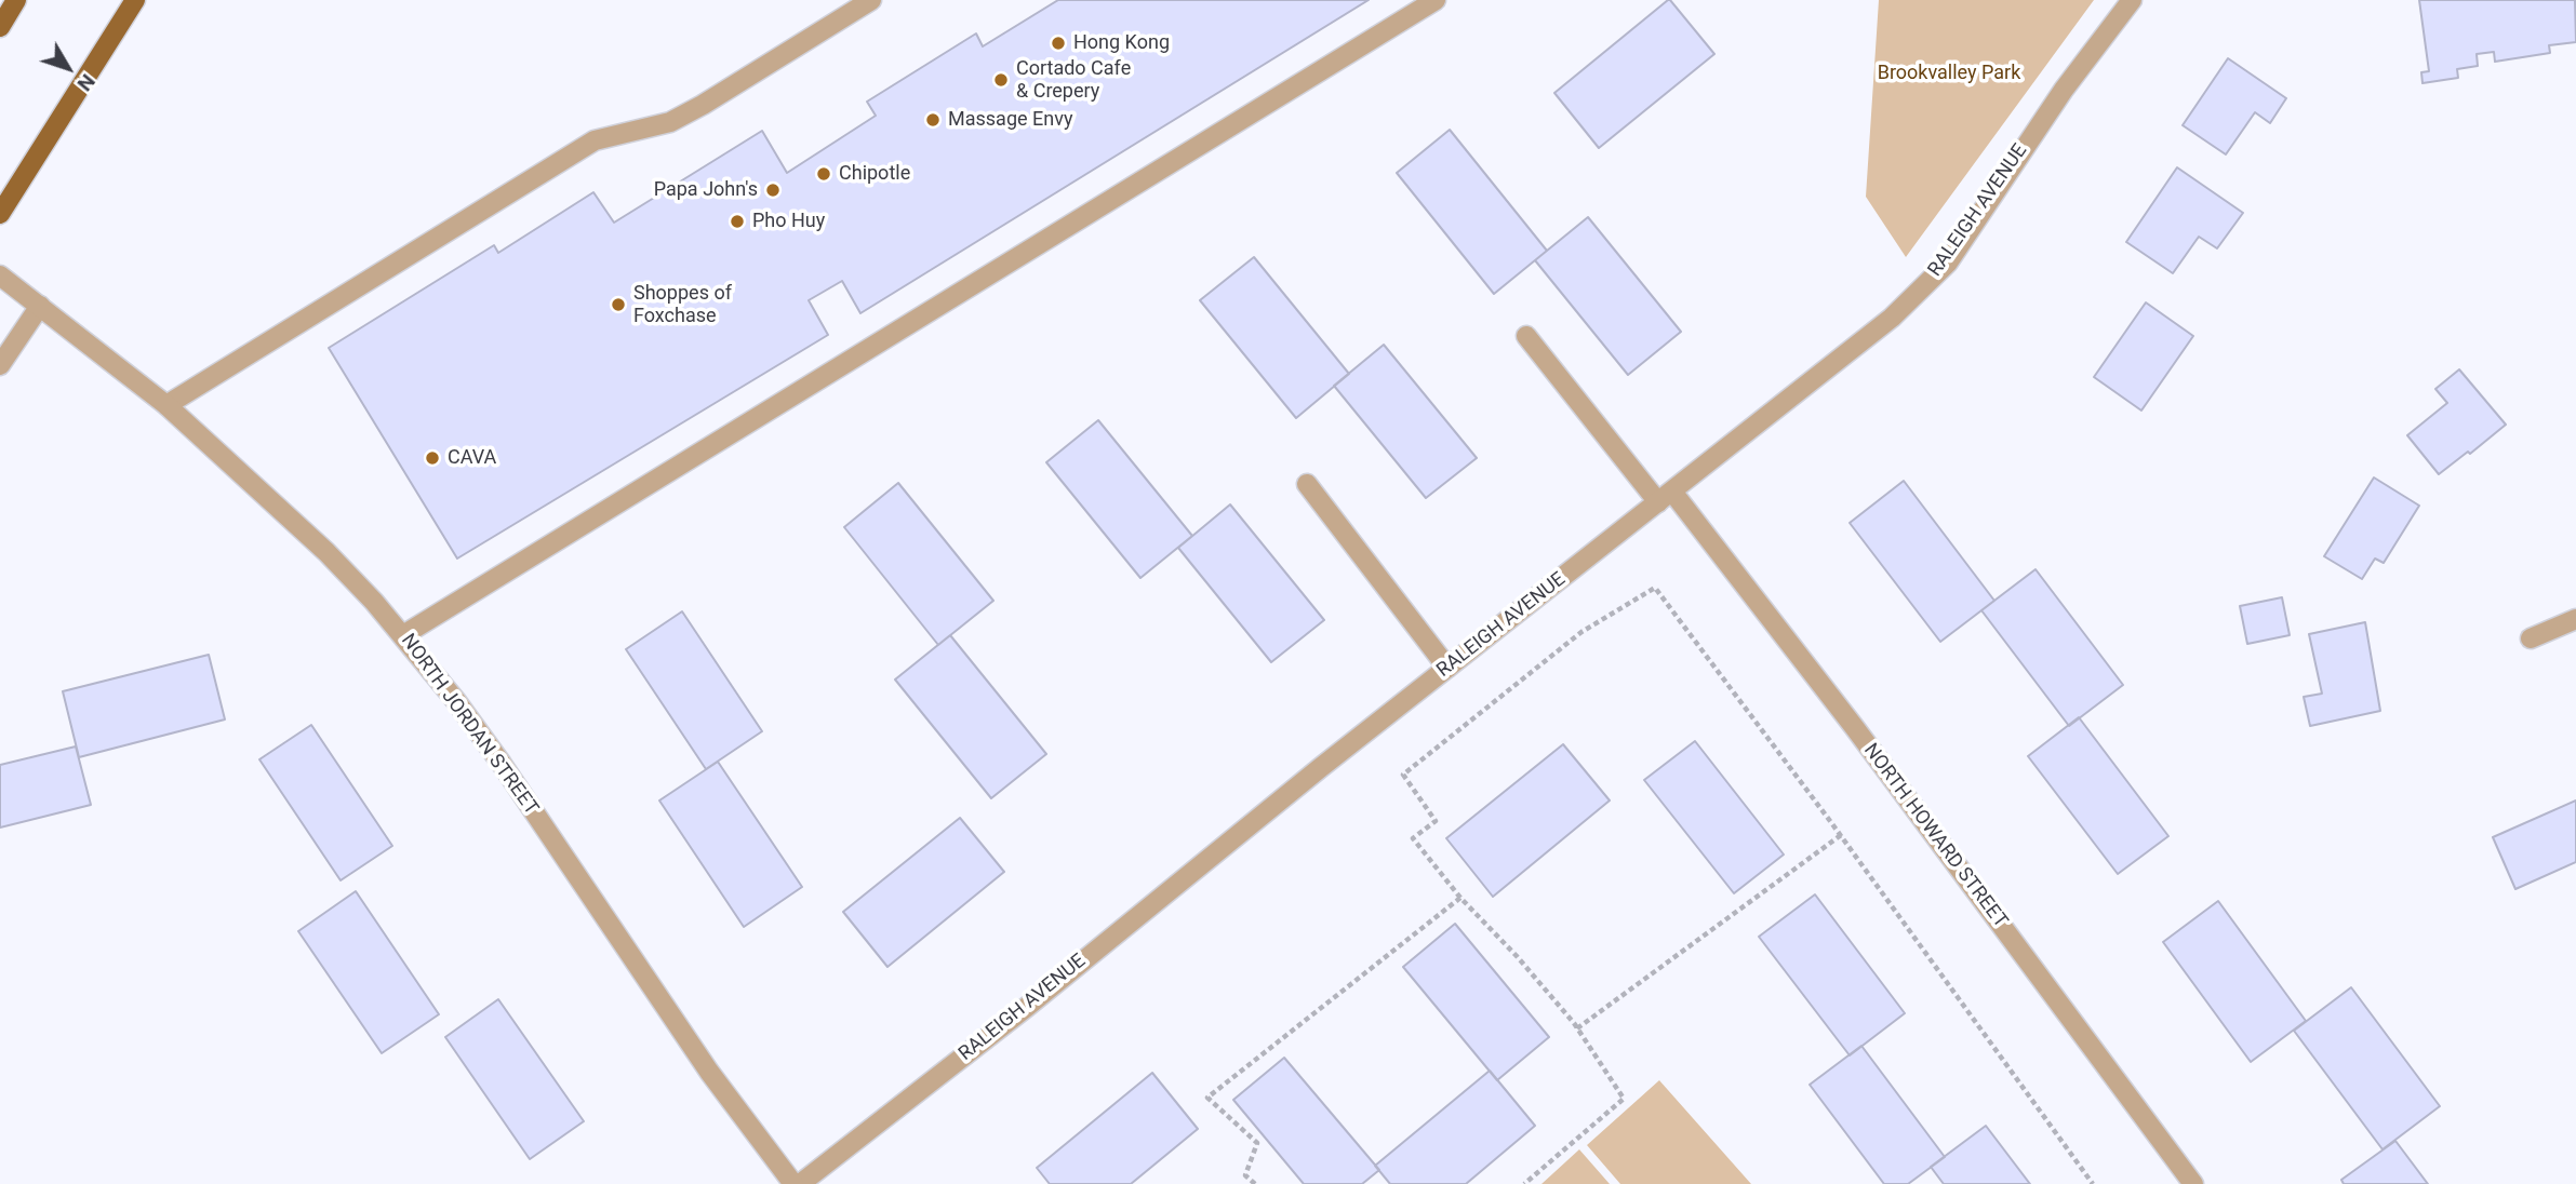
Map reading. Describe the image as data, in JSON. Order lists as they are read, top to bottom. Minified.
{"streets":{"street":["RALEIGH AVENUE","NORTH JORDAN STREET","NORTH HOWARD STREET"]},"crossings":[["RALEIGH AVENUE","NORTH HOWARD STREET"]],"parks":["Brookvalley Park"],"places":["Hong Kong","Cortado Cafe & Crepery","Massage Envy","Chipotle","Papa John's","Pho Huy","Shoppes of Foxchase","CAVA"],"north":"bottom right"}
